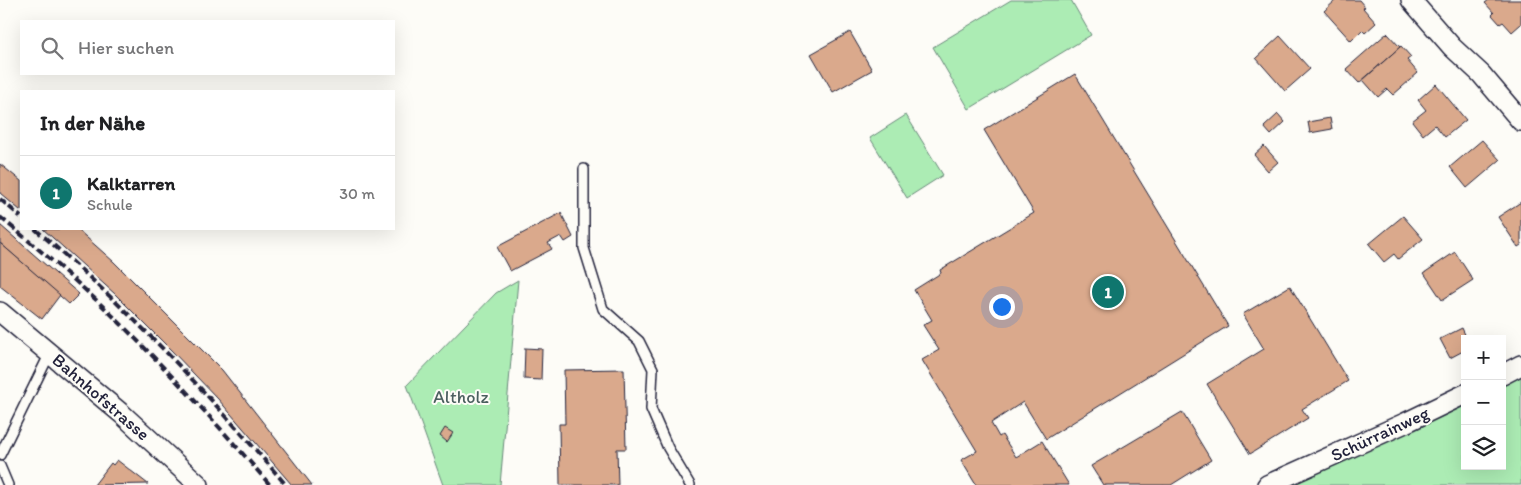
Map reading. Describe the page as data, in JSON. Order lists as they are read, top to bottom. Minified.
{"streets":{"street":["Bahnhofstrasse","Schürrainweg"]},"parks":["Altholz"],"page":{"search":"Hier suchen","heading":"In der Nähe","list":[{"mark":"1","name":"Kalktarren","note":"Schule","value":"30 m"}],"pins":"1","map_buttons":["+","−"]}}
